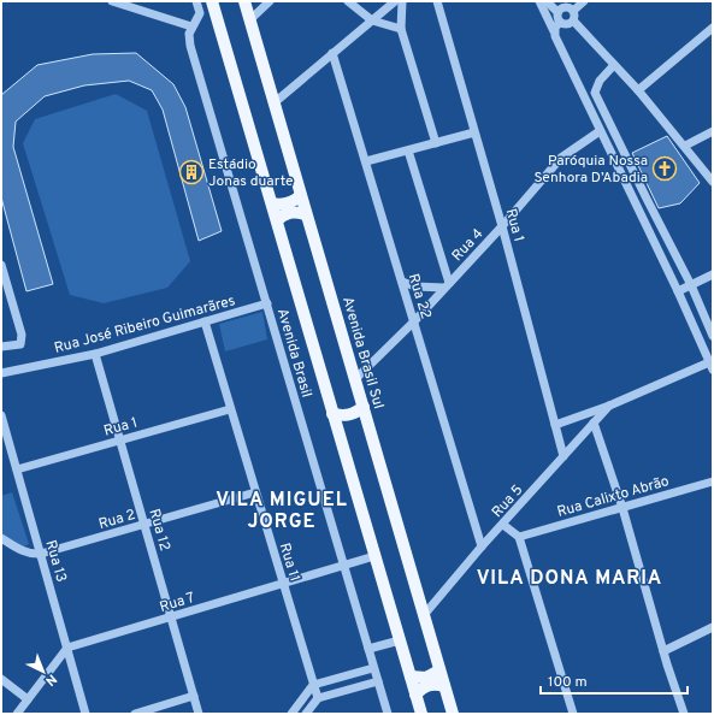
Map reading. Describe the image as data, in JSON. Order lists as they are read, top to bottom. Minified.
{"streets":{"main road":["Avenida Brasil Sul"],"street":["Rua 1","Rua 4","Rua 22","Rua José Ribeiro Guimarãres","Avenida Brasil","Rua Calixto Abrão","Rua 5","Rua 2","Rua 12","Rua 13","Rua 11","Rua 7"]},"crossings":[["Rua 1","Rua 4"],["Rua 1","Rua 5"],["Rua 1","Rua 12"],["Rua 1","Rua 13"],["Rua 1","Rua 11"],["Rua 4","Rua 22"],["Rua 4","Avenida Brasil Sul"],["Rua 22","Rua 5"],["Rua José Ribeiro Guimarãres","Avenida Brasil"],["Rua José Ribeiro Guimarãres","Rua 12"],["Rua José Ribeiro Guimarãres","Rua 11"],["Avenida Brasil","Rua 7"],["Avenida Brasil Sul","Rua 5"],["Rua 2","Rua 12"],["Rua 2","Rua 13"],["Rua 2","Rua 11"],["Rua 12","Rua 7"],["Rua 13","Rua 7"],["Rua 11","Rua 7"]],"districts":["VILA MIGUEL JORGE","VILA DONA MARIA"],"places":{"church":["Paróquia Nossa Senhora D’Abadia"],"building":["Estádio Jonas duarte"]},"scale_bar":"100 m","north":"bottom right"}
